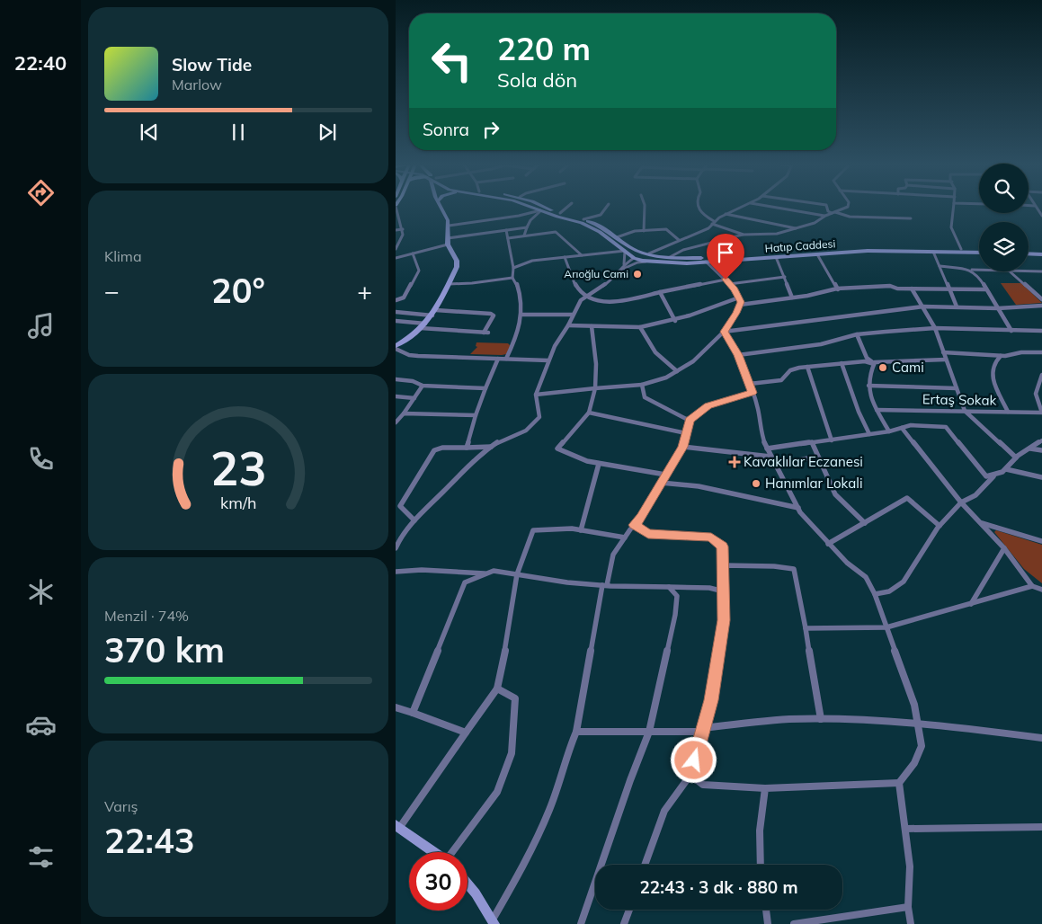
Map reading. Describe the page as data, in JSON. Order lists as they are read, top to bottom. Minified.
{"streets":{"main road":["Hatıp Caddesi"],"street":["Ertaş Sokak"]},"places":{"other":["Arıoğlu Cami","Cami","Hanımlar Lokali"],"health":["Kavaklılar Eczanesi"]},"page":{"tabs":"22:40","turn":["220 m","Sola dön"],"song":["Slow Tide","Marlow"],"then":"Sonra","tile":["Klima",["Menzil · 74%","370 km"],["Varış","22:43"]],"heat":["−","20°","+"],"limit":"30","trip":"22:43 · 3 dk · 880 m","gauge":["23","km/h"]}}
